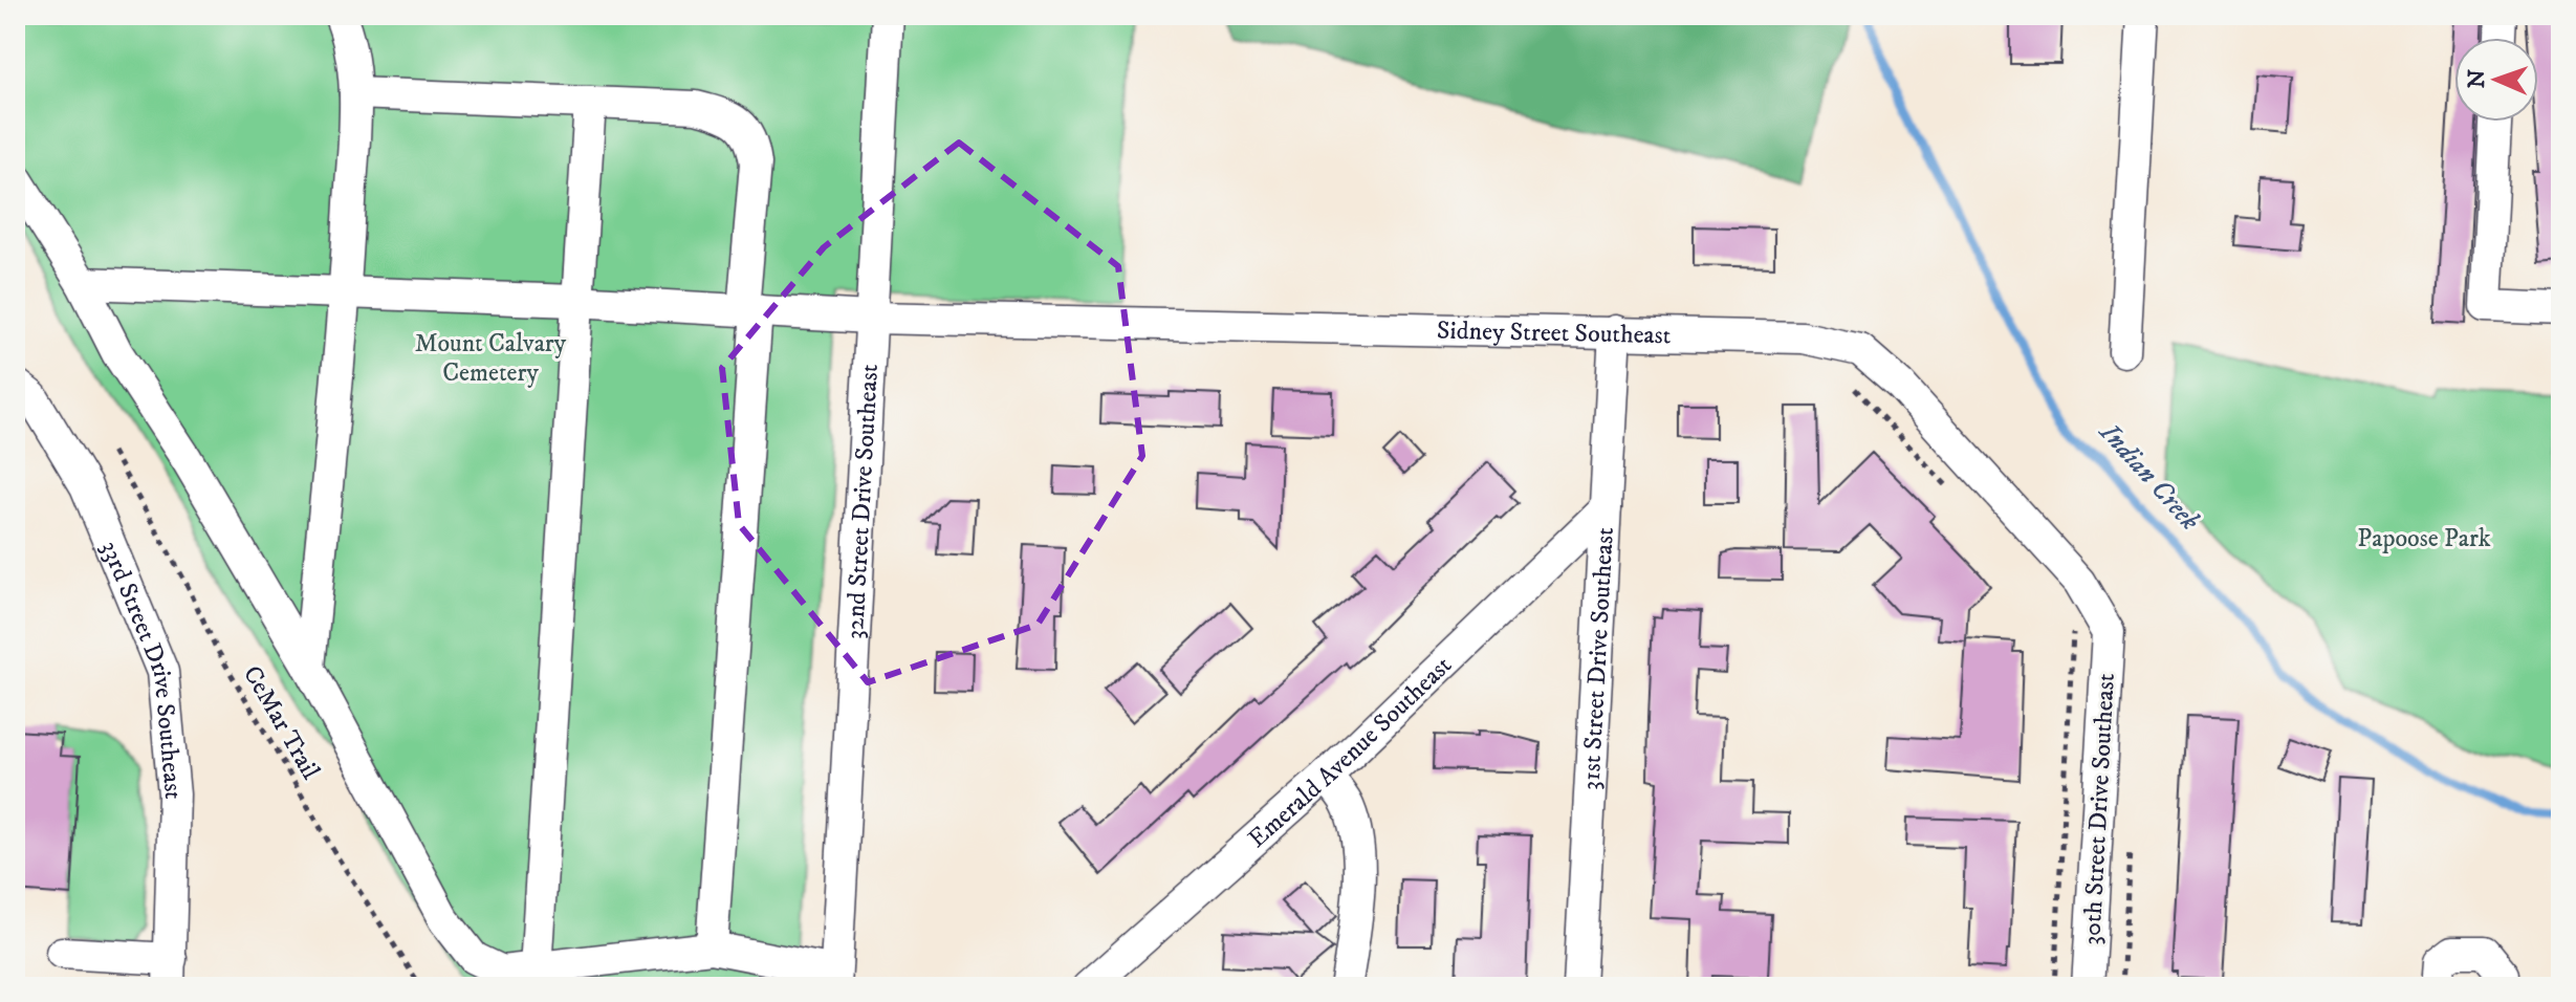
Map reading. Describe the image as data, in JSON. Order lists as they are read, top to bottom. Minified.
{"streets":{"street":["Sidney Street Southeast","32nd Street Drive Southeast","31st Street Drive Southeast","33rd Street Drive Southeast","Emerald Avenue Southeast","30th Street Drive Southeast"],"path":["CeMar Trail"]},"crossings":[["Sidney Street Southeast","32nd Street Drive Southeast"],["Sidney Street Southeast","31st Street Drive Southeast"],["Sidney Street Southeast","30th Street Drive Southeast"],["31st Street Drive Southeast","Emerald Avenue Southeast"]],"water":["Indian Creek"],"parks":["Mount Calvary Cemetery","Papoose Park"],"north":"left"}
